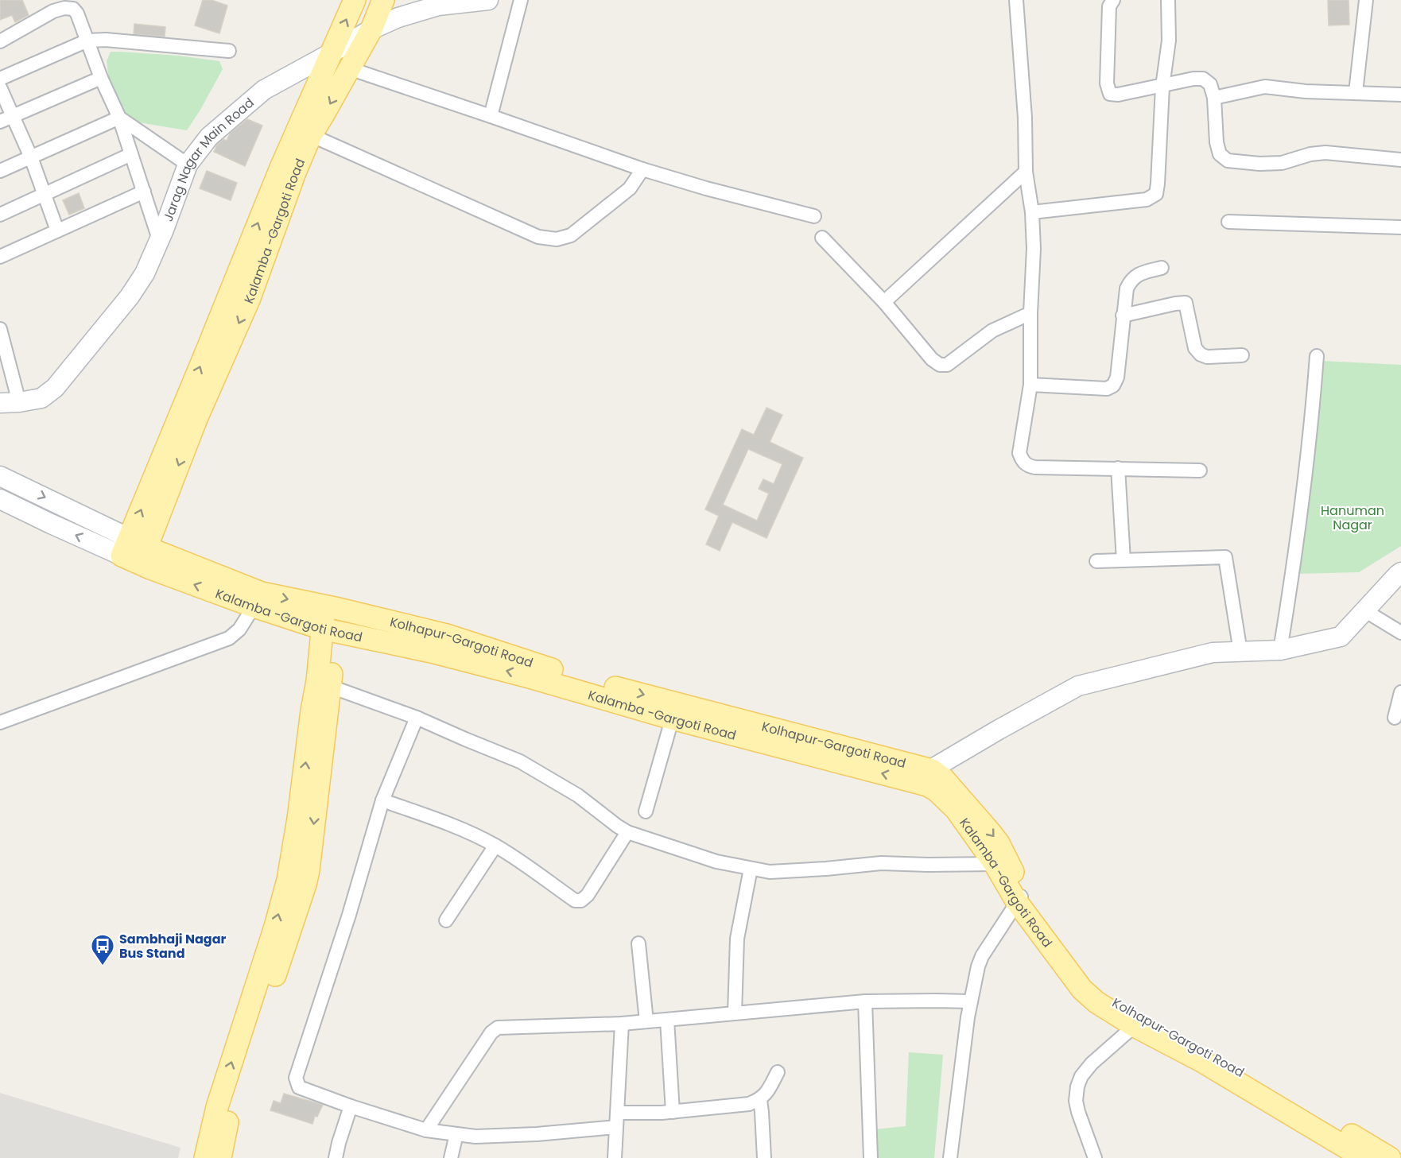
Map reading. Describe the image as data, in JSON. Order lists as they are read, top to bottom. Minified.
{"streets":{"main road":["Kalamba -Gargoti Road","Kolhapur-Gargoti Road"],"street":["Jarag Nagar Main Road"]},"crossings":[["Jarag Nagar Main Road","Kalamba -Gargoti Road"],["Kalamba -Gargoti Road","Kolhapur-Gargoti Road"]],"one_way":["Kolhapur-Gargoti Road"],"parks":["Hanuman Nagar"],"places":{"bus stop":["Sambhaji Nagar Bus Stand"]}}
